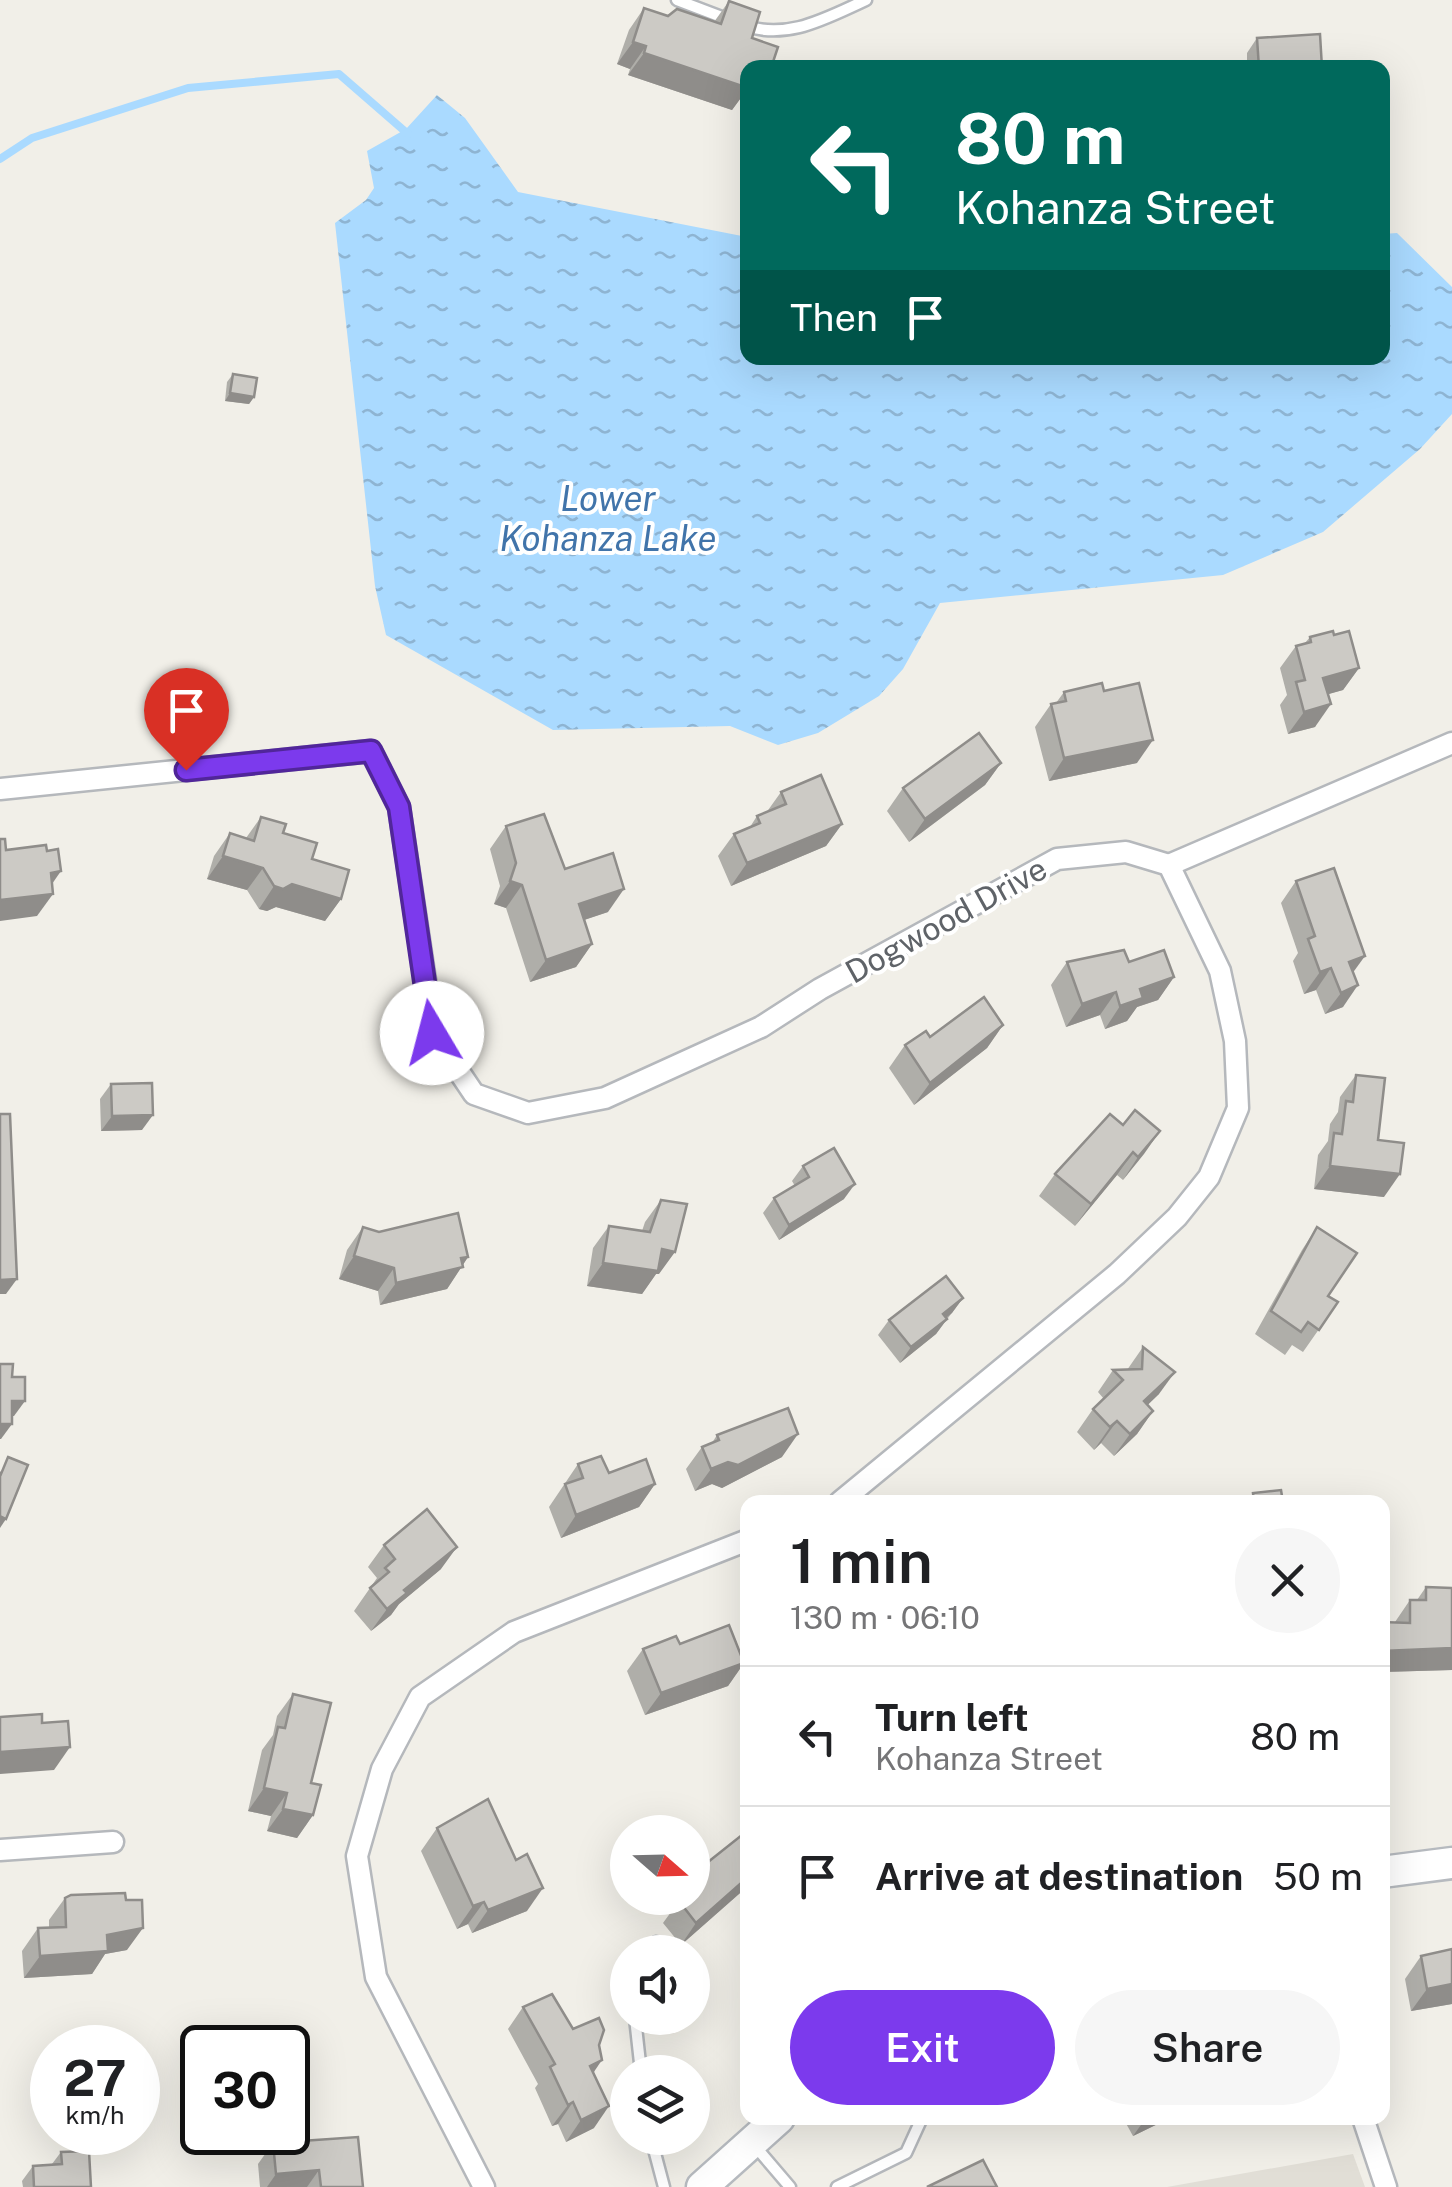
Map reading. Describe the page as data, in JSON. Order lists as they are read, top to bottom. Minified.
{"streets":{"street":["Dogwood Drive"]},"water":["Lower Kohanza Lake"],"north":"right","page":{"turn":["80 m","Kohanza Street"],"then":"Then","heading":["1 min","130 m · 06:10"],"list":[{"name":"Turn left","note":"Kohanza Street","value":"80 m"},{"name":"Arrive at destination","value":"50 m"}],"buttons":["Exit","Share"],"speed":"27 km/h","limit":"30"}}
